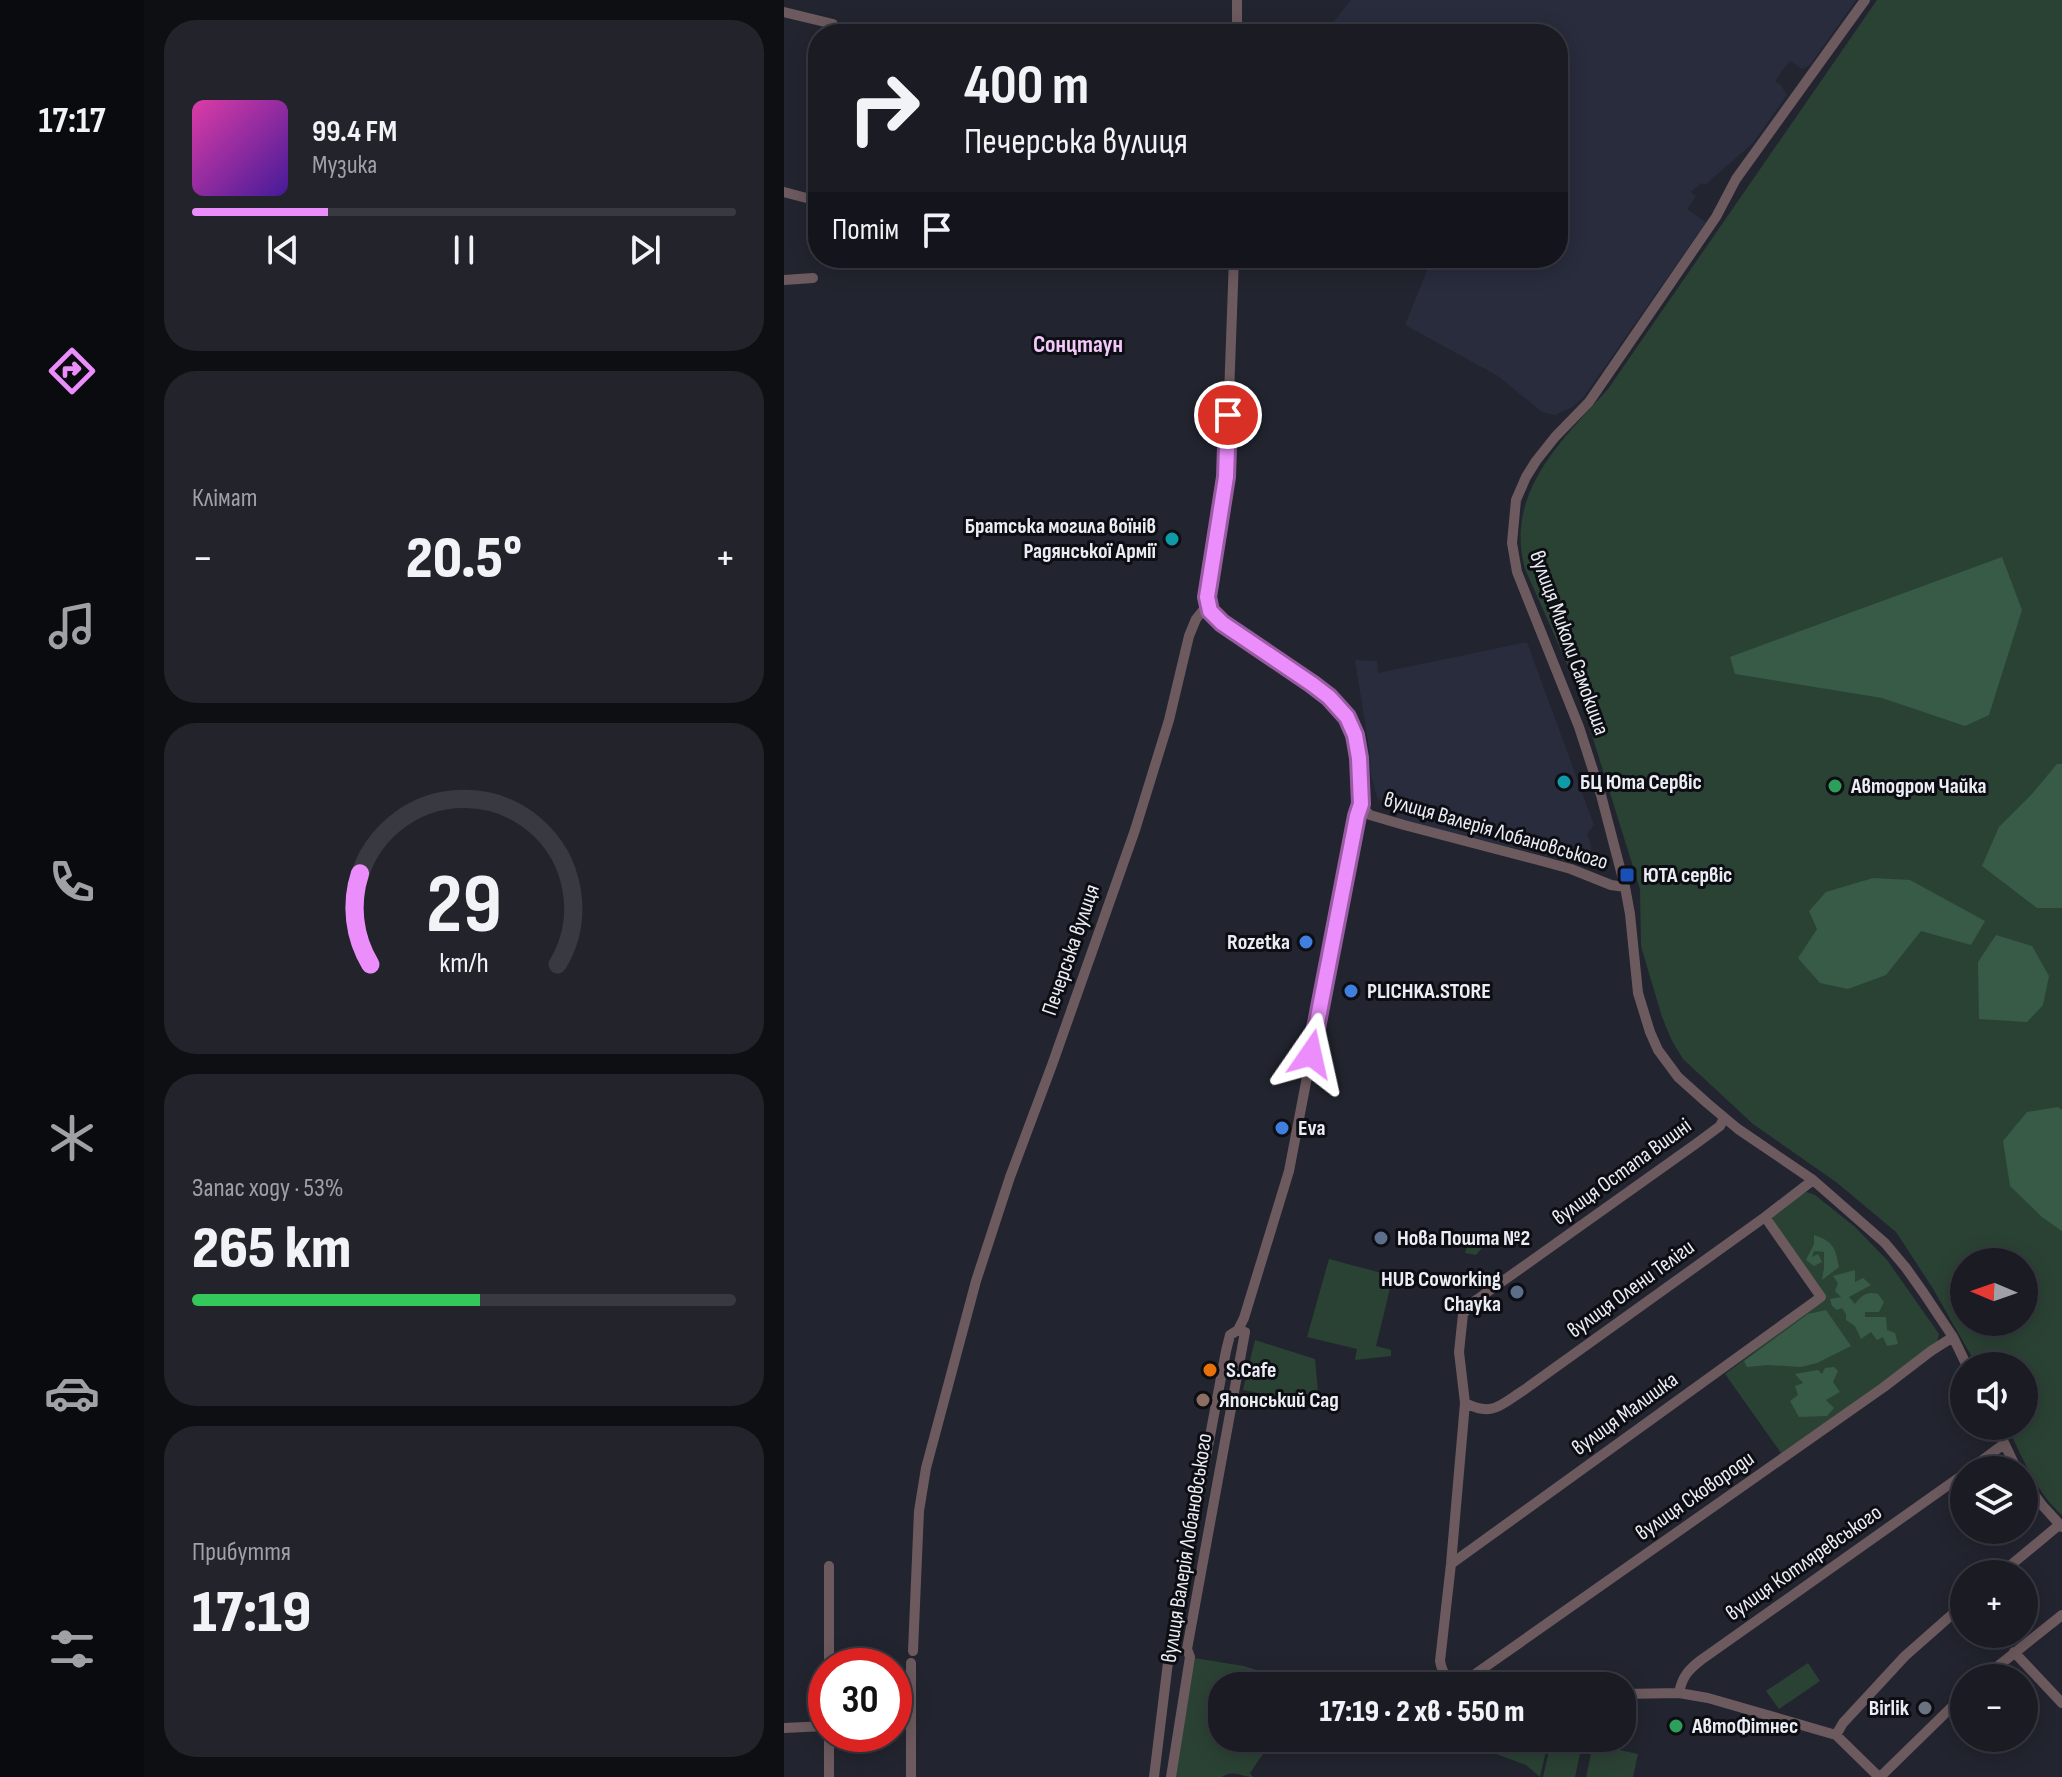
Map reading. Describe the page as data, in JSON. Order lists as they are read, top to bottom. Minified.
{"streets":{"street":["вулиця Миколи Самокиша","вулиця Валерія Лобановського","Печерська вулиця","вулиця Остапа Вишні","вулиця Олени Теліги","вулиця Малишка","вулиця Сковороди","вулиця Котляревського"]},"crossings":[["вулиця Миколи Самокиша","вулиця Валерія Лобановського"],["вулиця Миколи Самокиша","вулиця Остапа Вишні"],["вулиця Миколи Самокиша","вулиця Олени Теліги"],["вулиця Миколи Самокиша","вулиця Сковороди"],["вулиця Валерія Лобановського","Печерська вулиця"],["вулиця Остапа Вишні","вулиця Олени Теліги"],["вулиця Олени Теліги","вулиця Малишка"]],"districts":["Сонцтаун"],"places":{"other":["Братська могила воїнів Радянської Армії","БЦ Юта Сервіс","Автодром Чайка","Rozetka","PLICHKA.STORE","Eva","Нова Пошта №2","HUB Coworking Chayka","S.Cafe","Японський Сад","Birlik","АвтоФітнес"],"transit":["ЮТА сервіс"]},"north":"left","page":{"tabs":"17:17","turn":["400 m","Печерська вулиця"],"song":["99.4 FM","Музика"],"then":"Потім","tile":["Клімат",["Запас ходу · 53%","265 km"],["Прибуття","17:19"]],"heat":["−","20.5°","+"],"map_buttons":["+","−"],"limit":"30","trip":"17:19 · 2 хв · 550 m","gauge":["29","km/h"]}}
